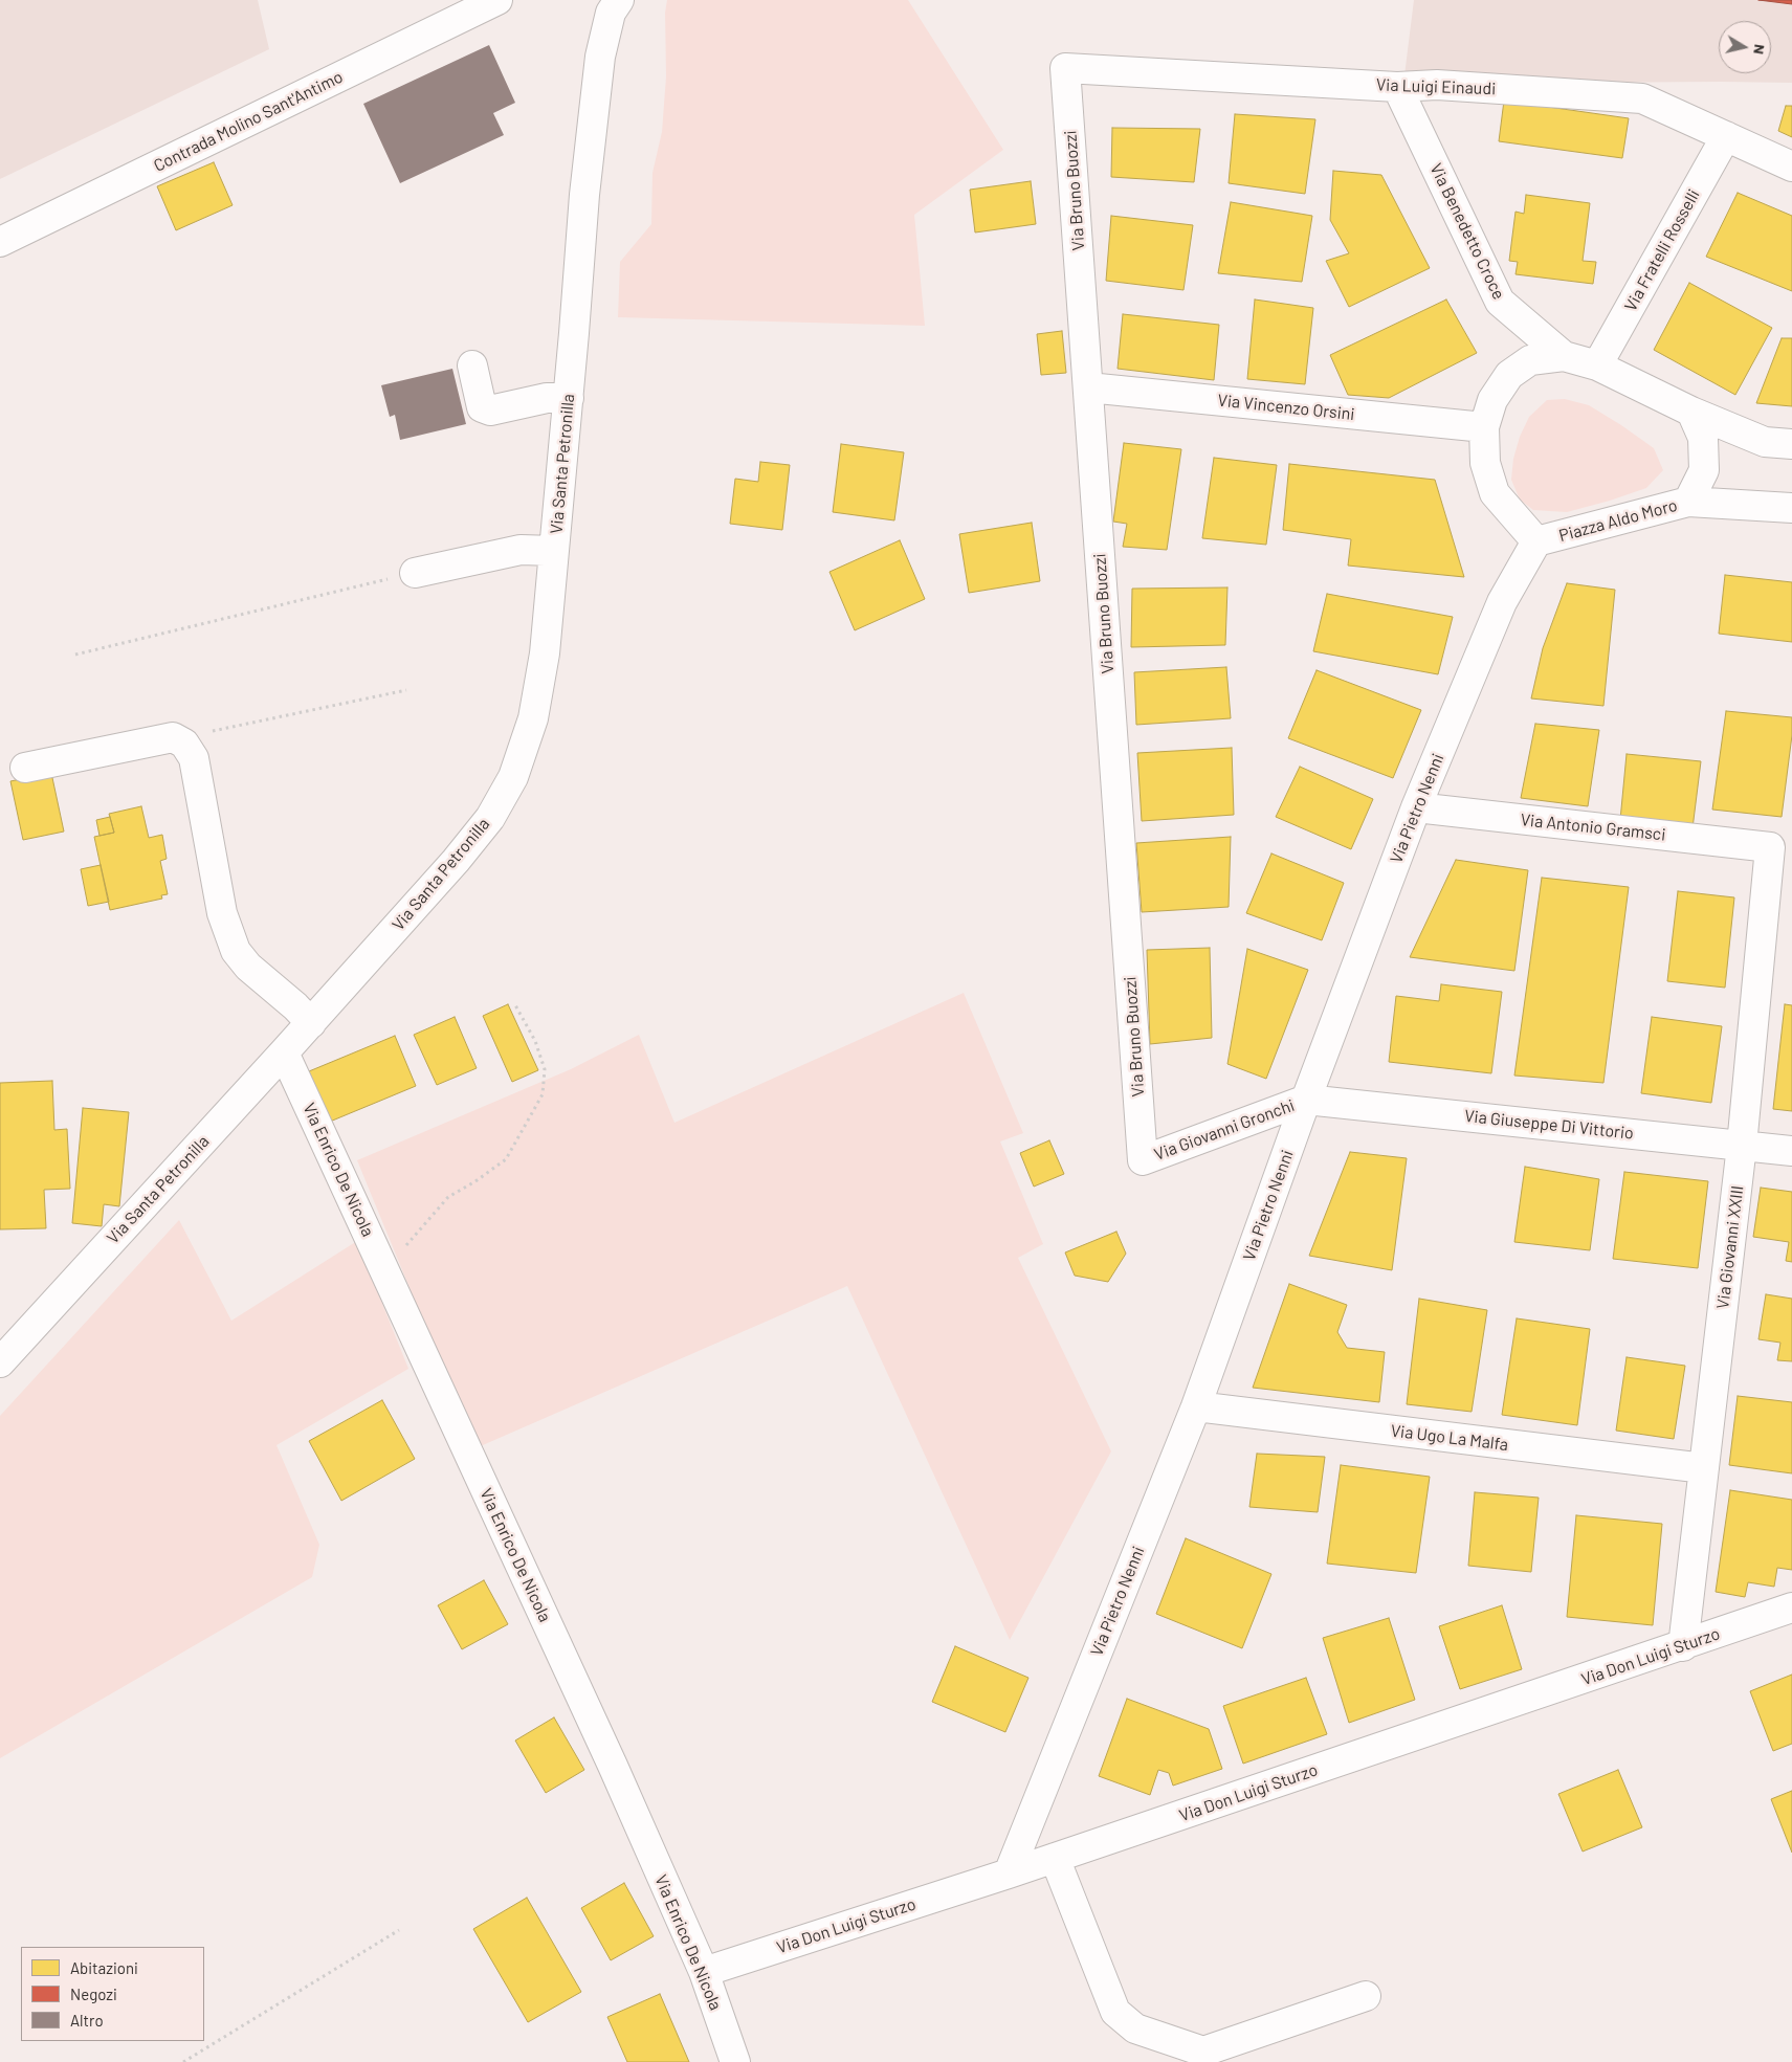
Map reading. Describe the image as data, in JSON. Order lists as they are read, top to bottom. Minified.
{"streets":{"street":["Via Luigi Einaudi","Contrada Molino Sant'Antimo","Via Bruno Buozzi","Via Benedetto Croce","Via Fratelli Rosselli","Via Vincenzo Orsini","Via Santa Petronilla","Piazza Aldo Moro","Via Pietro Nenni","Via Antonio Gramsci","Via Giuseppe Di Vittorio","Via Giovanni Gronchi","Via Enrico De Nicola","Via Giovanni XXIII","Via Ugo La Malfa","Via Don Luigi Sturzo"]},"crossings":[["Via Luigi Einaudi","Via Bruno Buozzi"],["Via Luigi Einaudi","Via Benedetto Croce"],["Via Luigi Einaudi","Via Fratelli Rosselli"],["Via Bruno Buozzi","Via Vincenzo Orsini"],["Via Bruno Buozzi","Via Giovanni Gronchi"],["Via Benedetto Croce","Piazza Aldo Moro"],["Via Fratelli Rosselli","Piazza Aldo Moro"],["Via Vincenzo Orsini","Piazza Aldo Moro"],["Via Santa Petronilla","Via Enrico De Nicola"],["Piazza Aldo Moro","Via Pietro Nenni"],["Via Pietro Nenni","Via Antonio Gramsci"],["Via Pietro Nenni","Via Giuseppe Di Vittorio"],["Via Pietro Nenni","Via Giovanni Gronchi"],["Via Pietro Nenni","Via Ugo La Malfa"],["Via Pietro Nenni","Via Don Luigi Sturzo"],["Via Antonio Gramsci","Via Giovanni XXIII"],["Via Giuseppe Di Vittorio","Via Giovanni Gronchi"],["Via Giuseppe Di Vittorio","Via Giovanni XXIII"],["Via Enrico De Nicola","Via Don Luigi Sturzo"],["Via Giovanni XXIII","Via Ugo La Malfa"],["Via Giovanni XXIII","Via Don Luigi Sturzo"]],"legend":["Abitazioni","Negozi","Altro"],"north":"right"}
